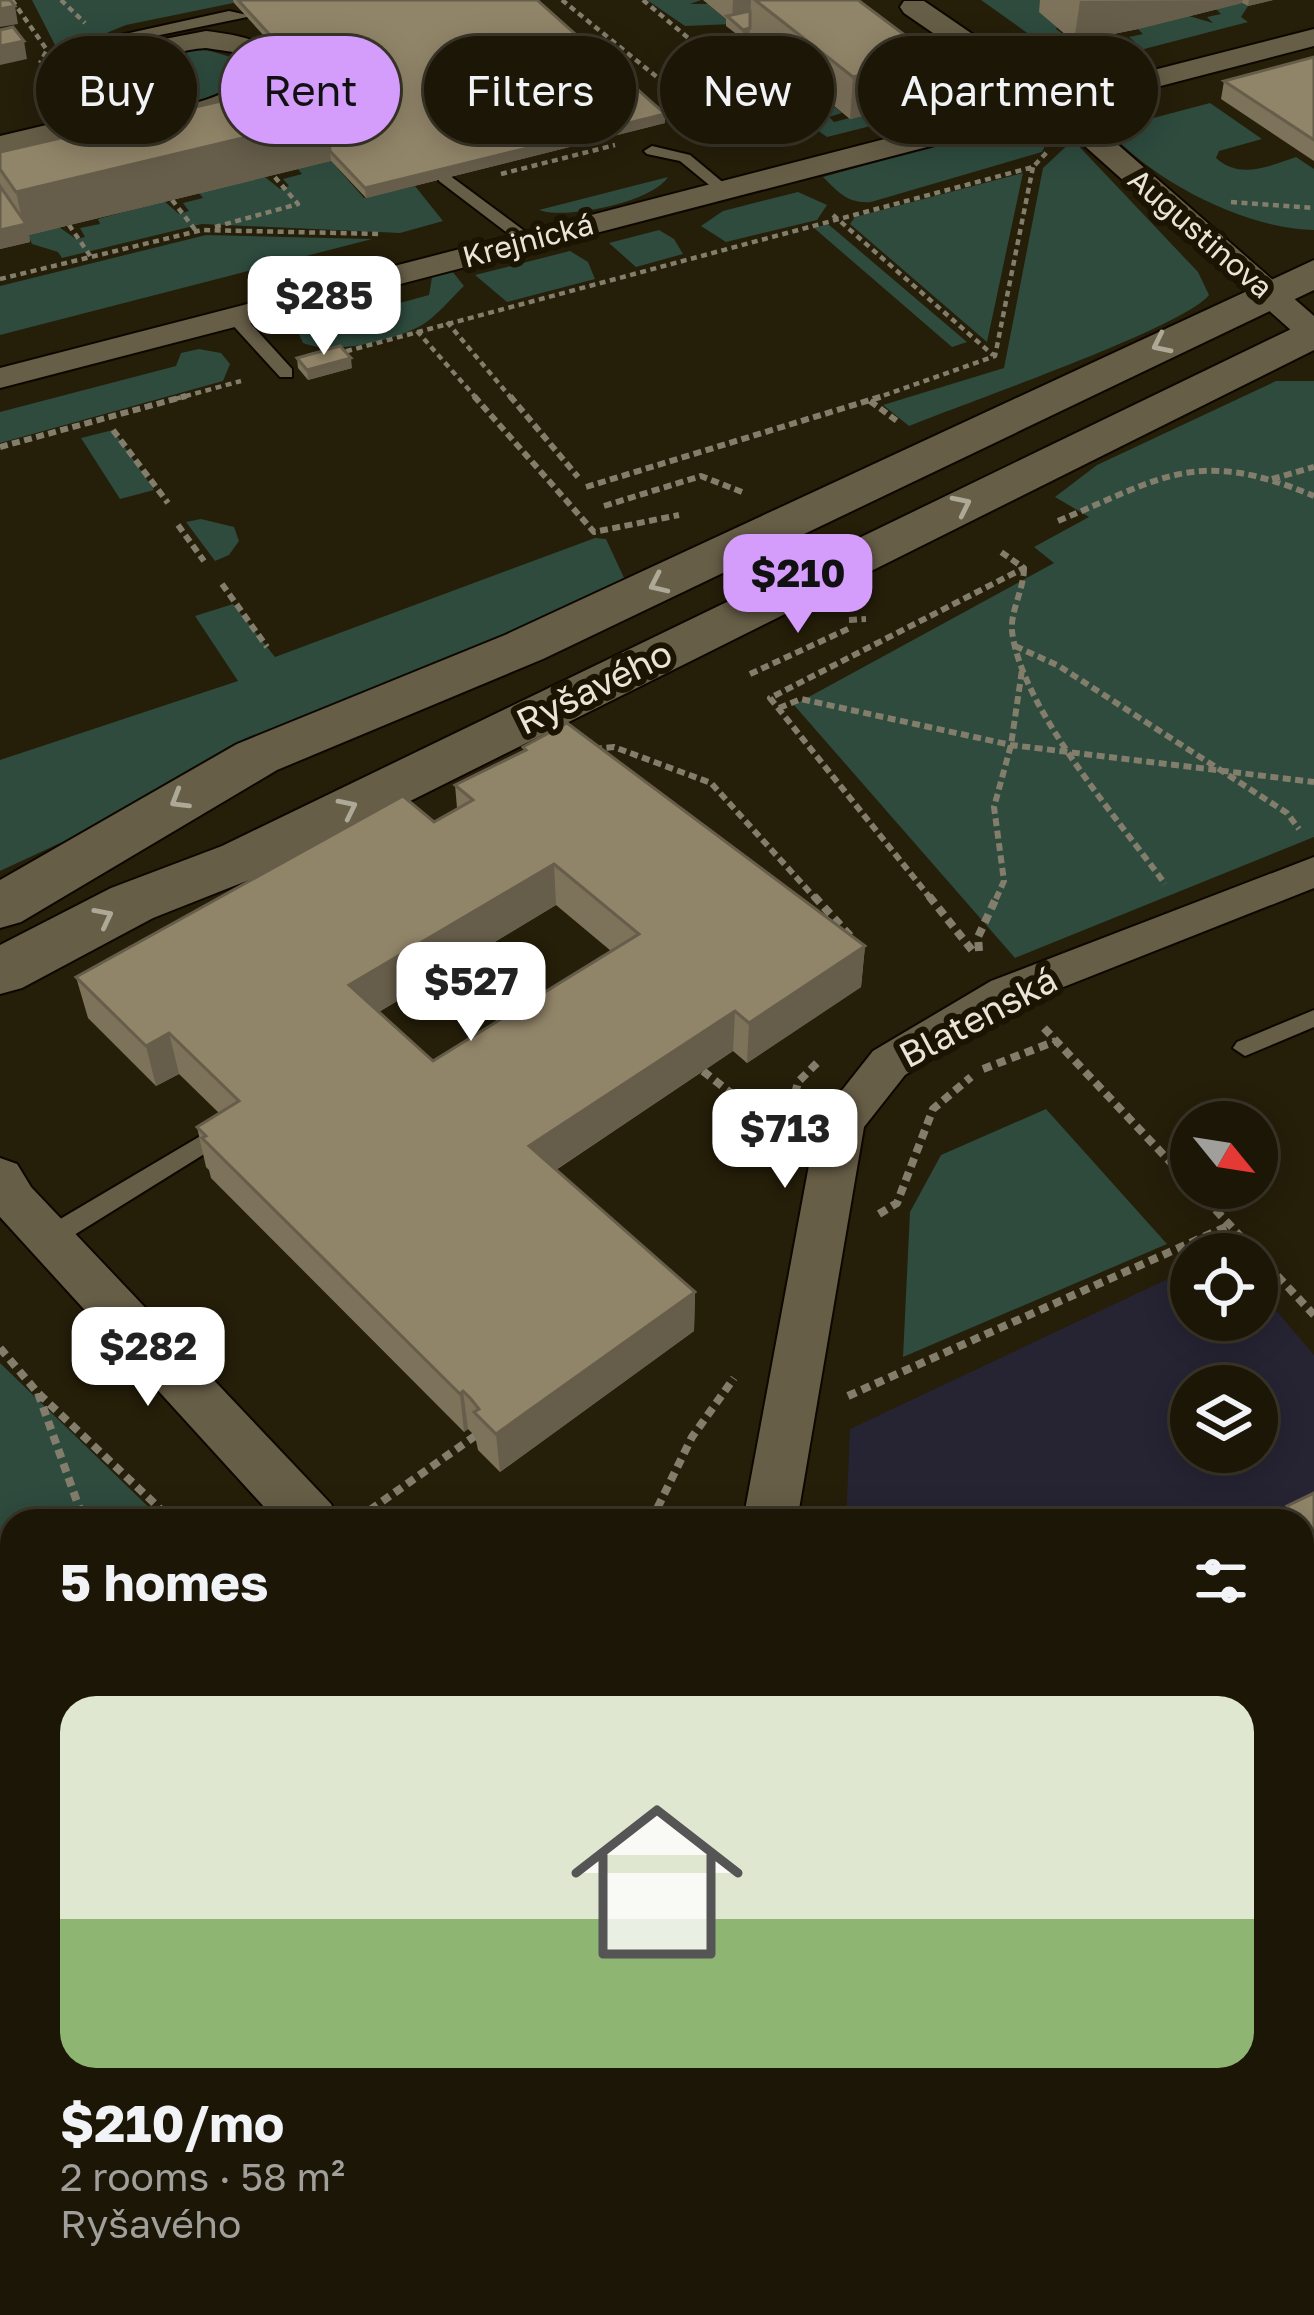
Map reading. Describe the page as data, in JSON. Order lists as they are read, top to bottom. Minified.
{"streets":{"main road":["Ryšavého"],"street":["Augustinova","Krejnická","Blatenská"]},"crossings":[["Augustinova","Ryšavého"]],"north":"bottom right","page":{"chip":["Buy","Rent","Filters","New","Apartment"],"price":["$285","$210","$527","$713","$282"],"heading":"5 homes","list":[{"name":"$210/mo","note":"2 rooms · 58 m² · Ryšavého"}]}}
